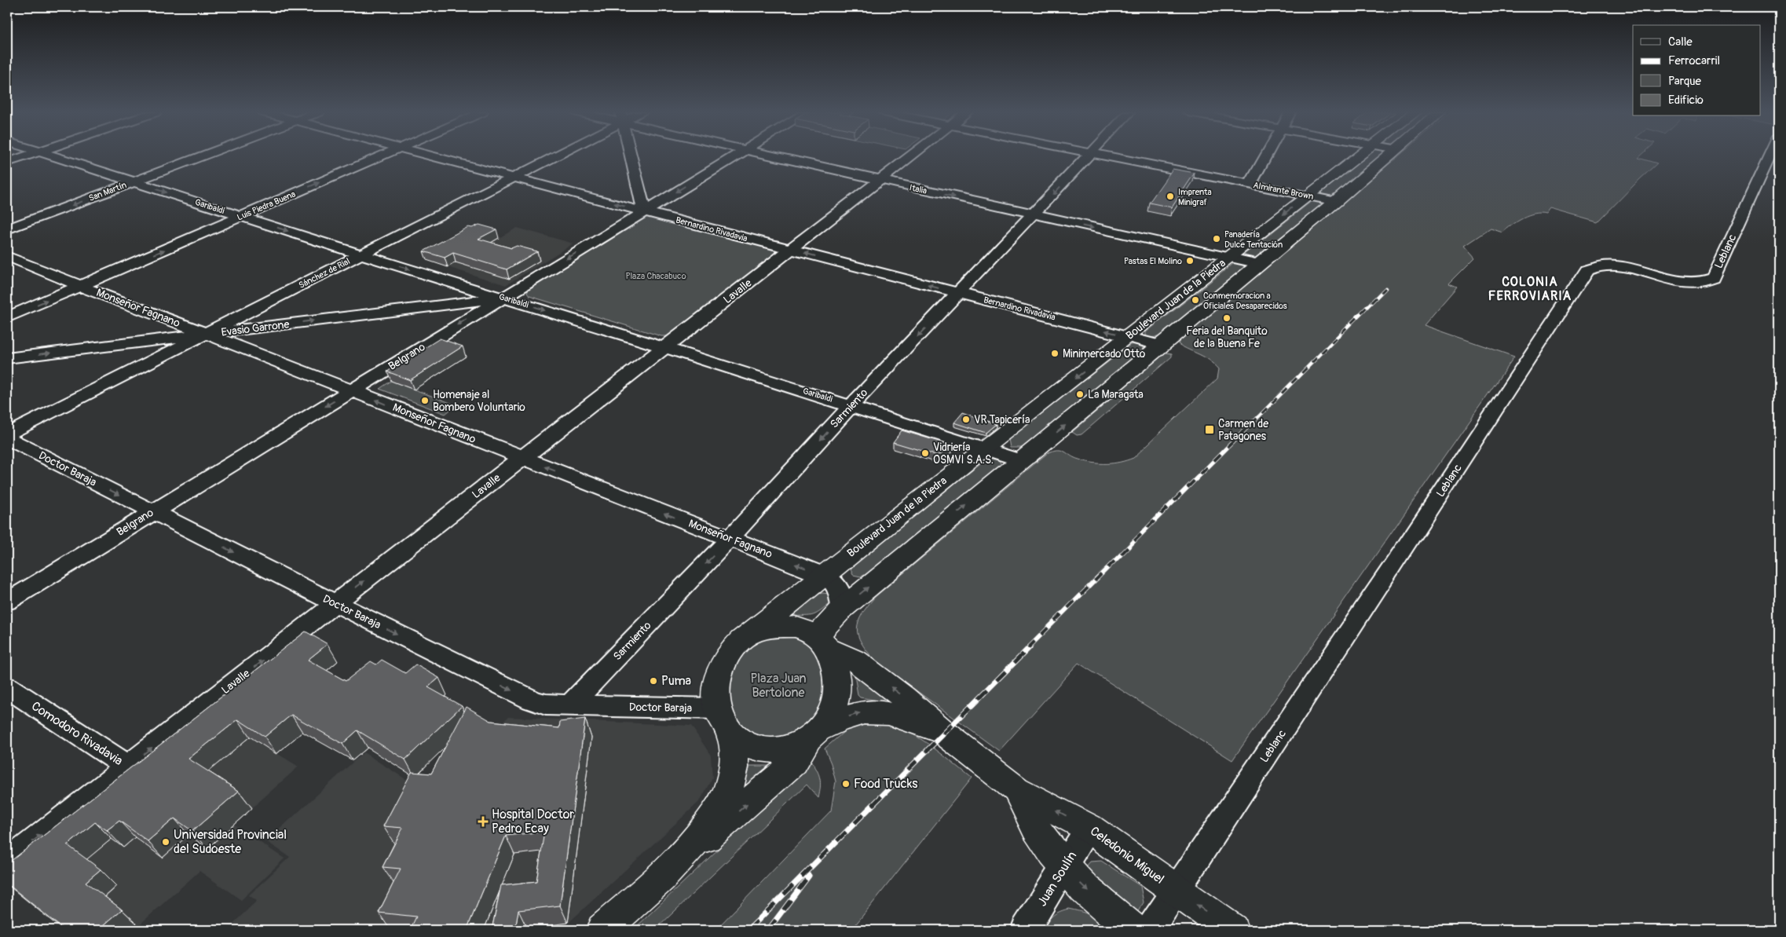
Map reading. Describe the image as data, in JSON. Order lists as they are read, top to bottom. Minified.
{"streets":{"main road":["Boulevard Juan de la Piedra","Celedonio Miguel"],"street":["Italia","Almirante Brown","San Martín","Luis Piedra Buena","Garibaldi","Bernardino Rivadavia","Leblanc","Sánchez de Rial","Lavalle","Monseñor Fagnano","Evasio Garrone","Belgrano","Sarmiento","Doctor Baraja","Comodoro Rivadavia","Juan Soulín"]},"crossings":[["Italia","Lavalle"],["Italia","Boulevard Juan de la Piedra"],["Italia","Sarmiento"],["Almirante Brown","Boulevard Juan de la Piedra"],["San Martín","Garibaldi"],["Luis Piedra Buena","Garibaldi"],["Luis Piedra Buena","Monseñor Fagnano"],["Garibaldi","Sánchez de Rial"],["Garibaldi","Lavalle"],["Garibaldi","Boulevard Juan de la Piedra"],["Garibaldi","Evasio Garrone"],["Garibaldi","Belgrano"],["Garibaldi","Sarmiento"],["Bernardino Rivadavia","Sánchez de Rial"],["Bernardino Rivadavia","Lavalle"],["Bernardino Rivadavia","Boulevard Juan de la Piedra"],["Bernardino Rivadavia","Belgrano"],["Bernardino Rivadavia","Sarmiento"],["Leblanc","Celedonio Miguel"],["Sánchez de Rial","Monseñor Fagnano"],["Sánchez de Rial","Evasio Garrone"],["Lavalle","Monseñor Fagnano"],["Lavalle","Doctor Baraja"],["Lavalle","Comodoro Rivadavia"],["Boulevard Juan de la Piedra","Monseñor Fagnano"],["Boulevard Juan de la Piedra","Doctor Baraja"],["Boulevard Juan de la Piedra","Celedonio Miguel"],["Monseñor Fagnano","Evasio Garrone"],["Monseñor Fagnano","Belgrano"],["Monseñor Fagnano","Sarmiento"],["Evasio Garrone","Belgrano"],["Belgrano","Doctor Baraja"],["Sarmiento","Doctor Baraja"],["Doctor Baraja","Celedonio Miguel"],["Celedonio Miguel","Juan Soulín"]],"one_way":["Italia","San Martín","Luis Piedra Buena","Garibaldi","Bernardino Rivadavia","Lavalle","Monseñor Fagnano","Evasio Garrone","Belgrano","Sarmiento","Doctor Baraja"],"districts":["COLONIA FERROVIARIA"],"parks":["Plaza Chacabuco","Plaza Juan Bertolone"],"places":{"other":["Imprenta Minigraf","Panadería Dulce Tentación","Pastas El Molino","Conmemoracion a Oficiales Desaparecidos","Feria del Banquito de la Buena Fe","Minimercado Otto","La Maragata","Homenaje al Bombero Voluntario","VR Tapicería","Vidriería OSMVI S.A.S.","Puma","Food Trucks","Universidad Provincial del Sudoeste"],"transit":["Carmen de Patagones"],"health":["Hospital Doctor Pedro Ecay"]},"legend":["Calle","Ferrocarril","Parque","Edificio"]}
